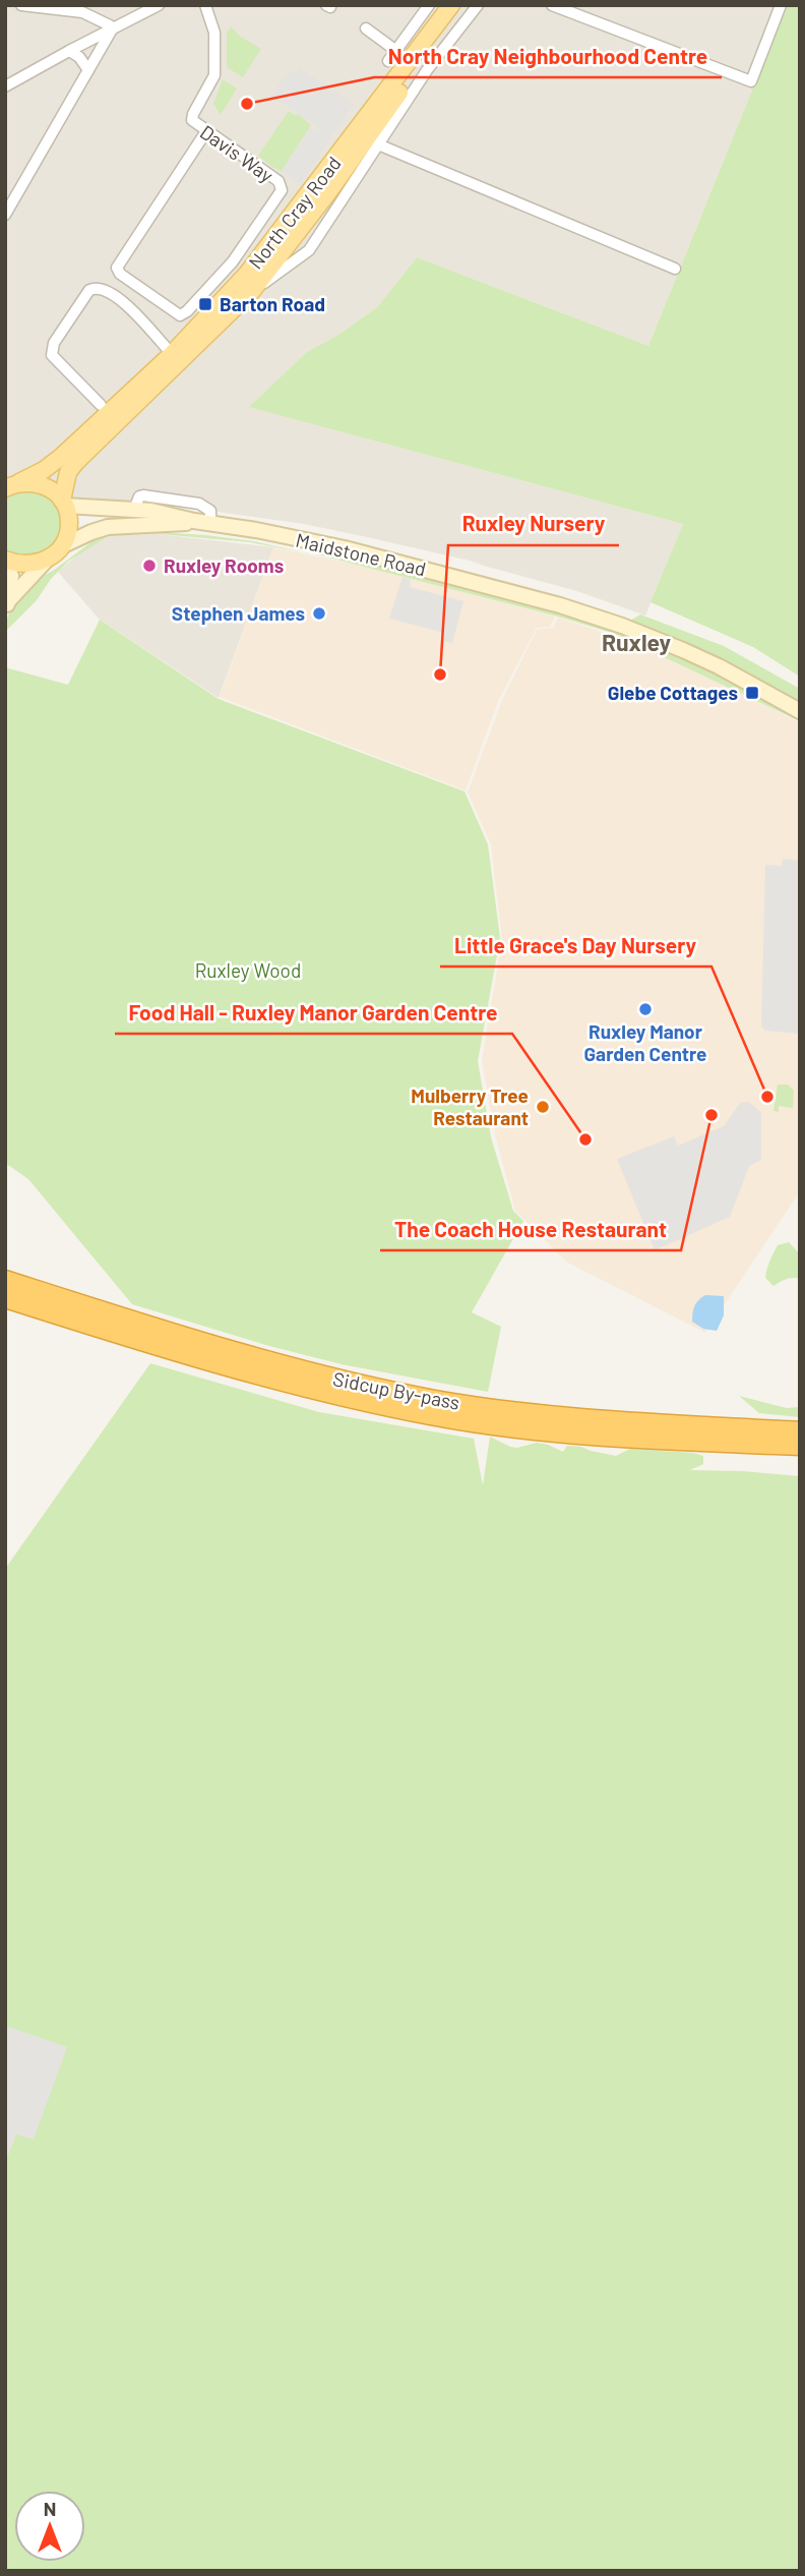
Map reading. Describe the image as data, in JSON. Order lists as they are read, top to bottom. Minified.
{"streets":{"highway":["Sidcup By-pass"],"main road":["North Cray Road","Maidstone Road"],"street":["Davis Way"]},"crossings":[["North Cray Road","Maidstone Road"]],"districts":["Ruxley"],"parks":["Ruxley Wood"],"places":{"other":["North Cray Neighbourhood Centre","Ruxley Rooms","Stephen James","Ruxley Nursery","Ruxley Manor Garden Centre","Little Grace's Day Nursery","Mulberry Tree Restaurant","The Coach House Restaurant","Food Hall - Ruxley Manor Garden Centre"],"transit":["Barton Road","Glebe Cottages"]},"north":"top"}
